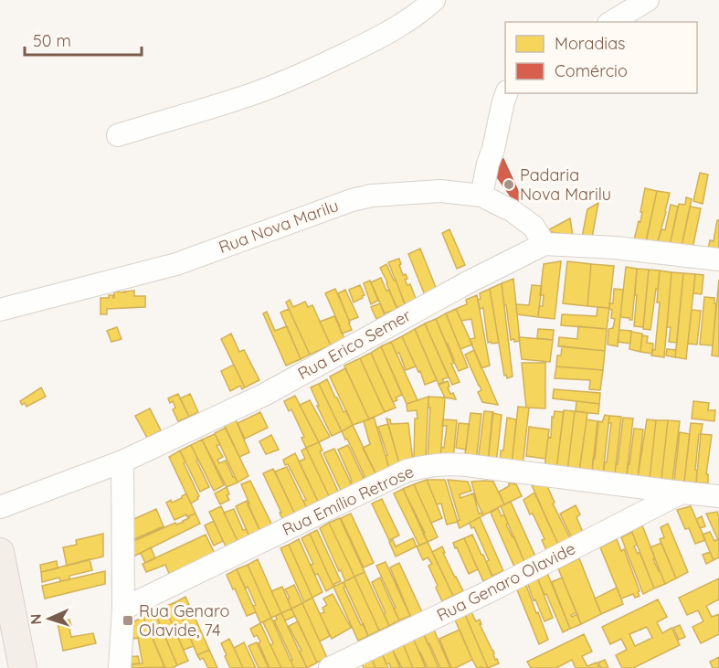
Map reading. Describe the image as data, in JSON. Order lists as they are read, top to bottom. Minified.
{"streets":{"street":["Rua Nova Marilu","Rua Erico Semer","Rua Emílio Retrose","Rua Genaro Olavide"]},"crossings":[["Rua Nova Marilu","Rua Erico Semer"],["Rua Emílio Retrose","Rua Genaro Olavide"]],"places":{"other":["Padaria Nova Marilu"],"transit":["Rua Genaro Olavide, 74"]},"legend":["Moradias","Comércio"],"scale_bar":"50 m","north":"left"}
